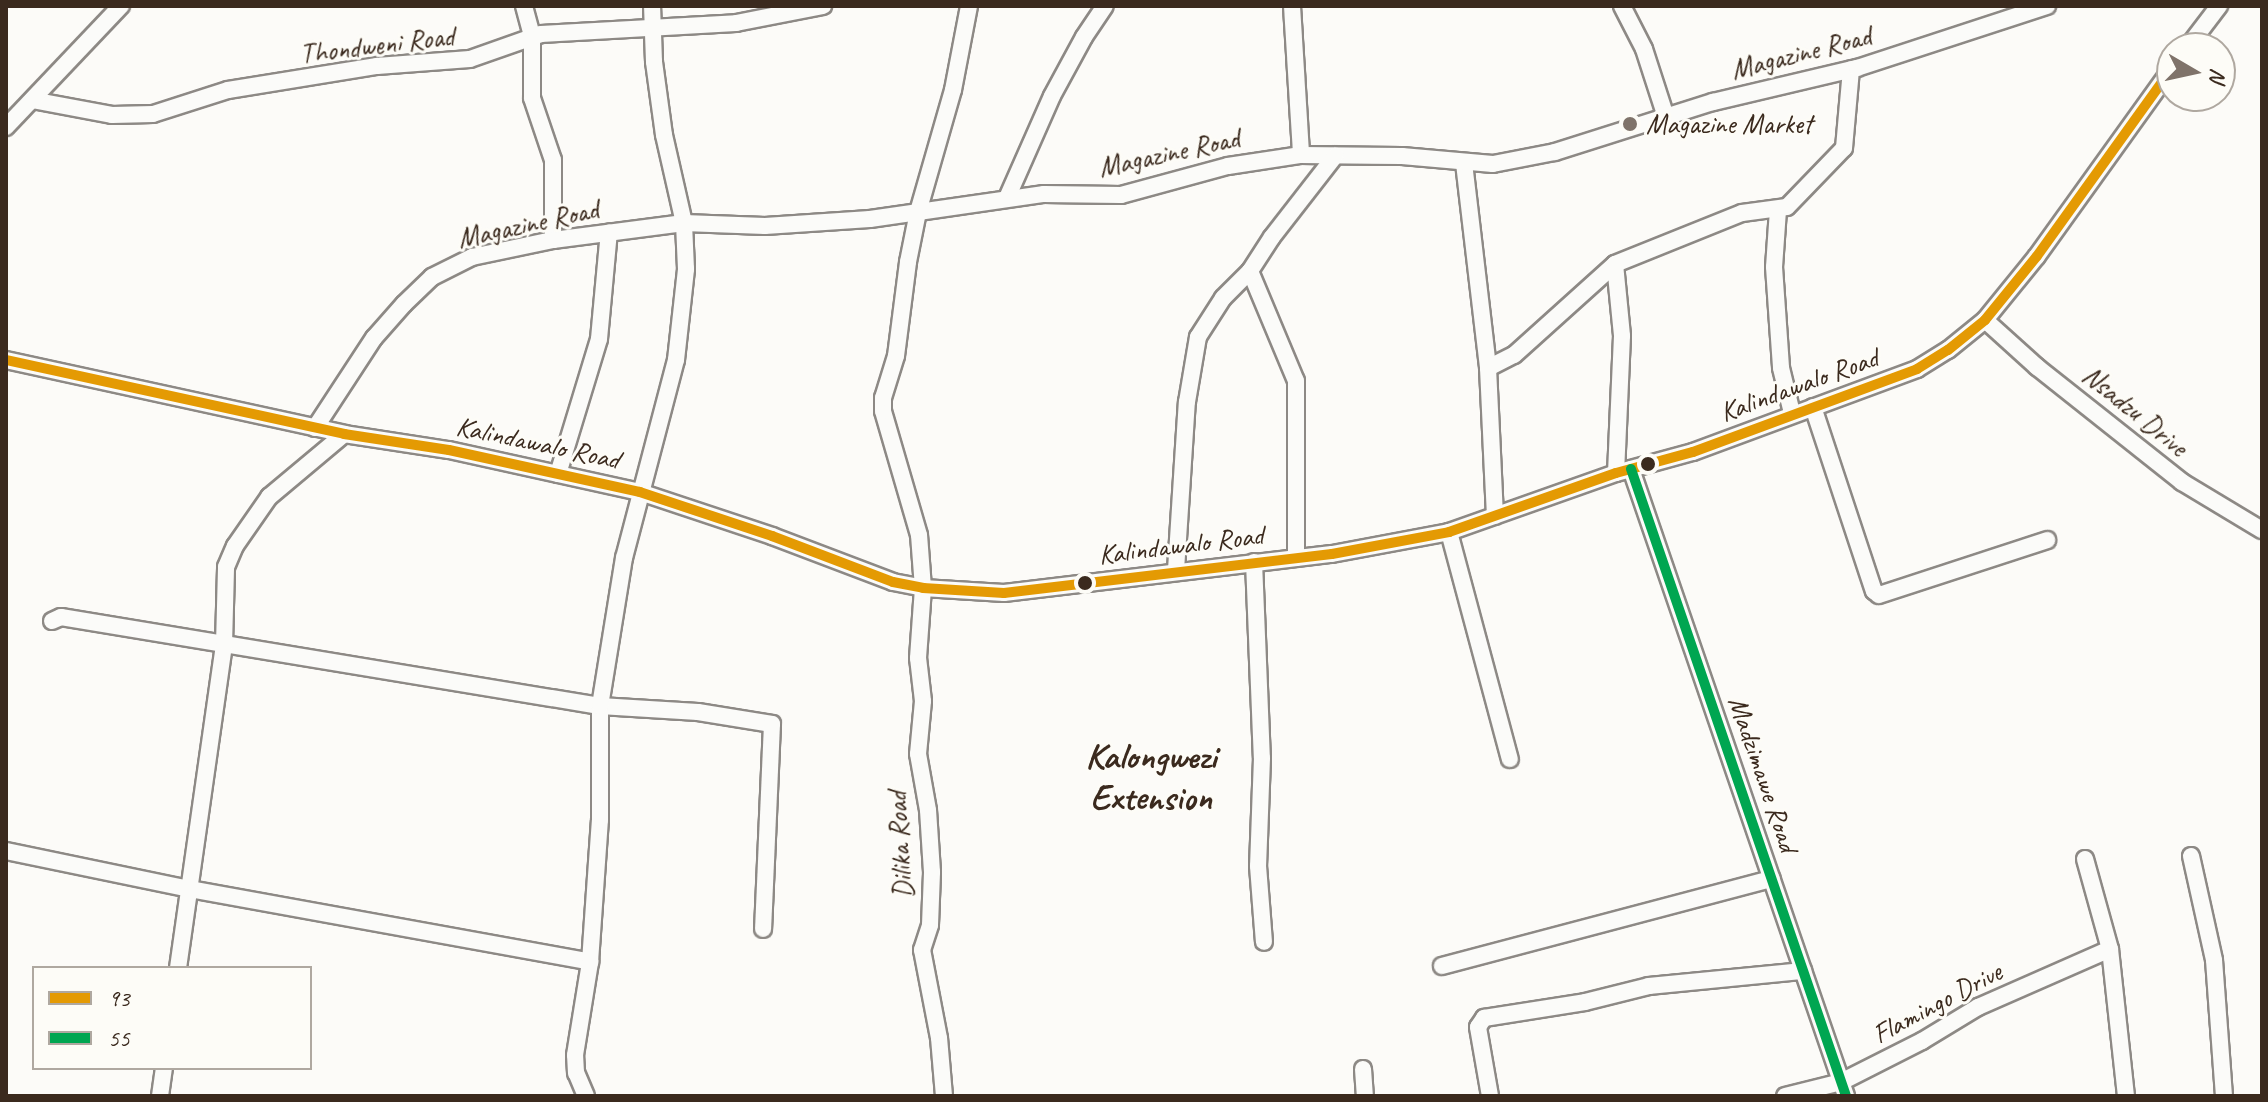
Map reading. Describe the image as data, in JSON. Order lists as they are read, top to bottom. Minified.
{"streets":{"street":["Thondweni Road","Magazine Road","Kalindawalo Road","Nsadzu Drive","Madzimawe Road","Dilika Road","Flamingo Drive"]},"crossings":[["Magazine Road","Kalindawalo Road"],["Magazine Road","Dilika Road"],["Kalindawalo Road","Nsadzu Drive"],["Kalindawalo Road","Madzimawe Road"],["Kalindawalo Road","Dilika Road"],["Madzimawe Road","Flamingo Drive"]],"districts":["Kalongwezi Extension"],"places":["Magazine Market"],"lines":["transit line 93","transit line 55"],"legend":["93","55"],"north":"right"}
